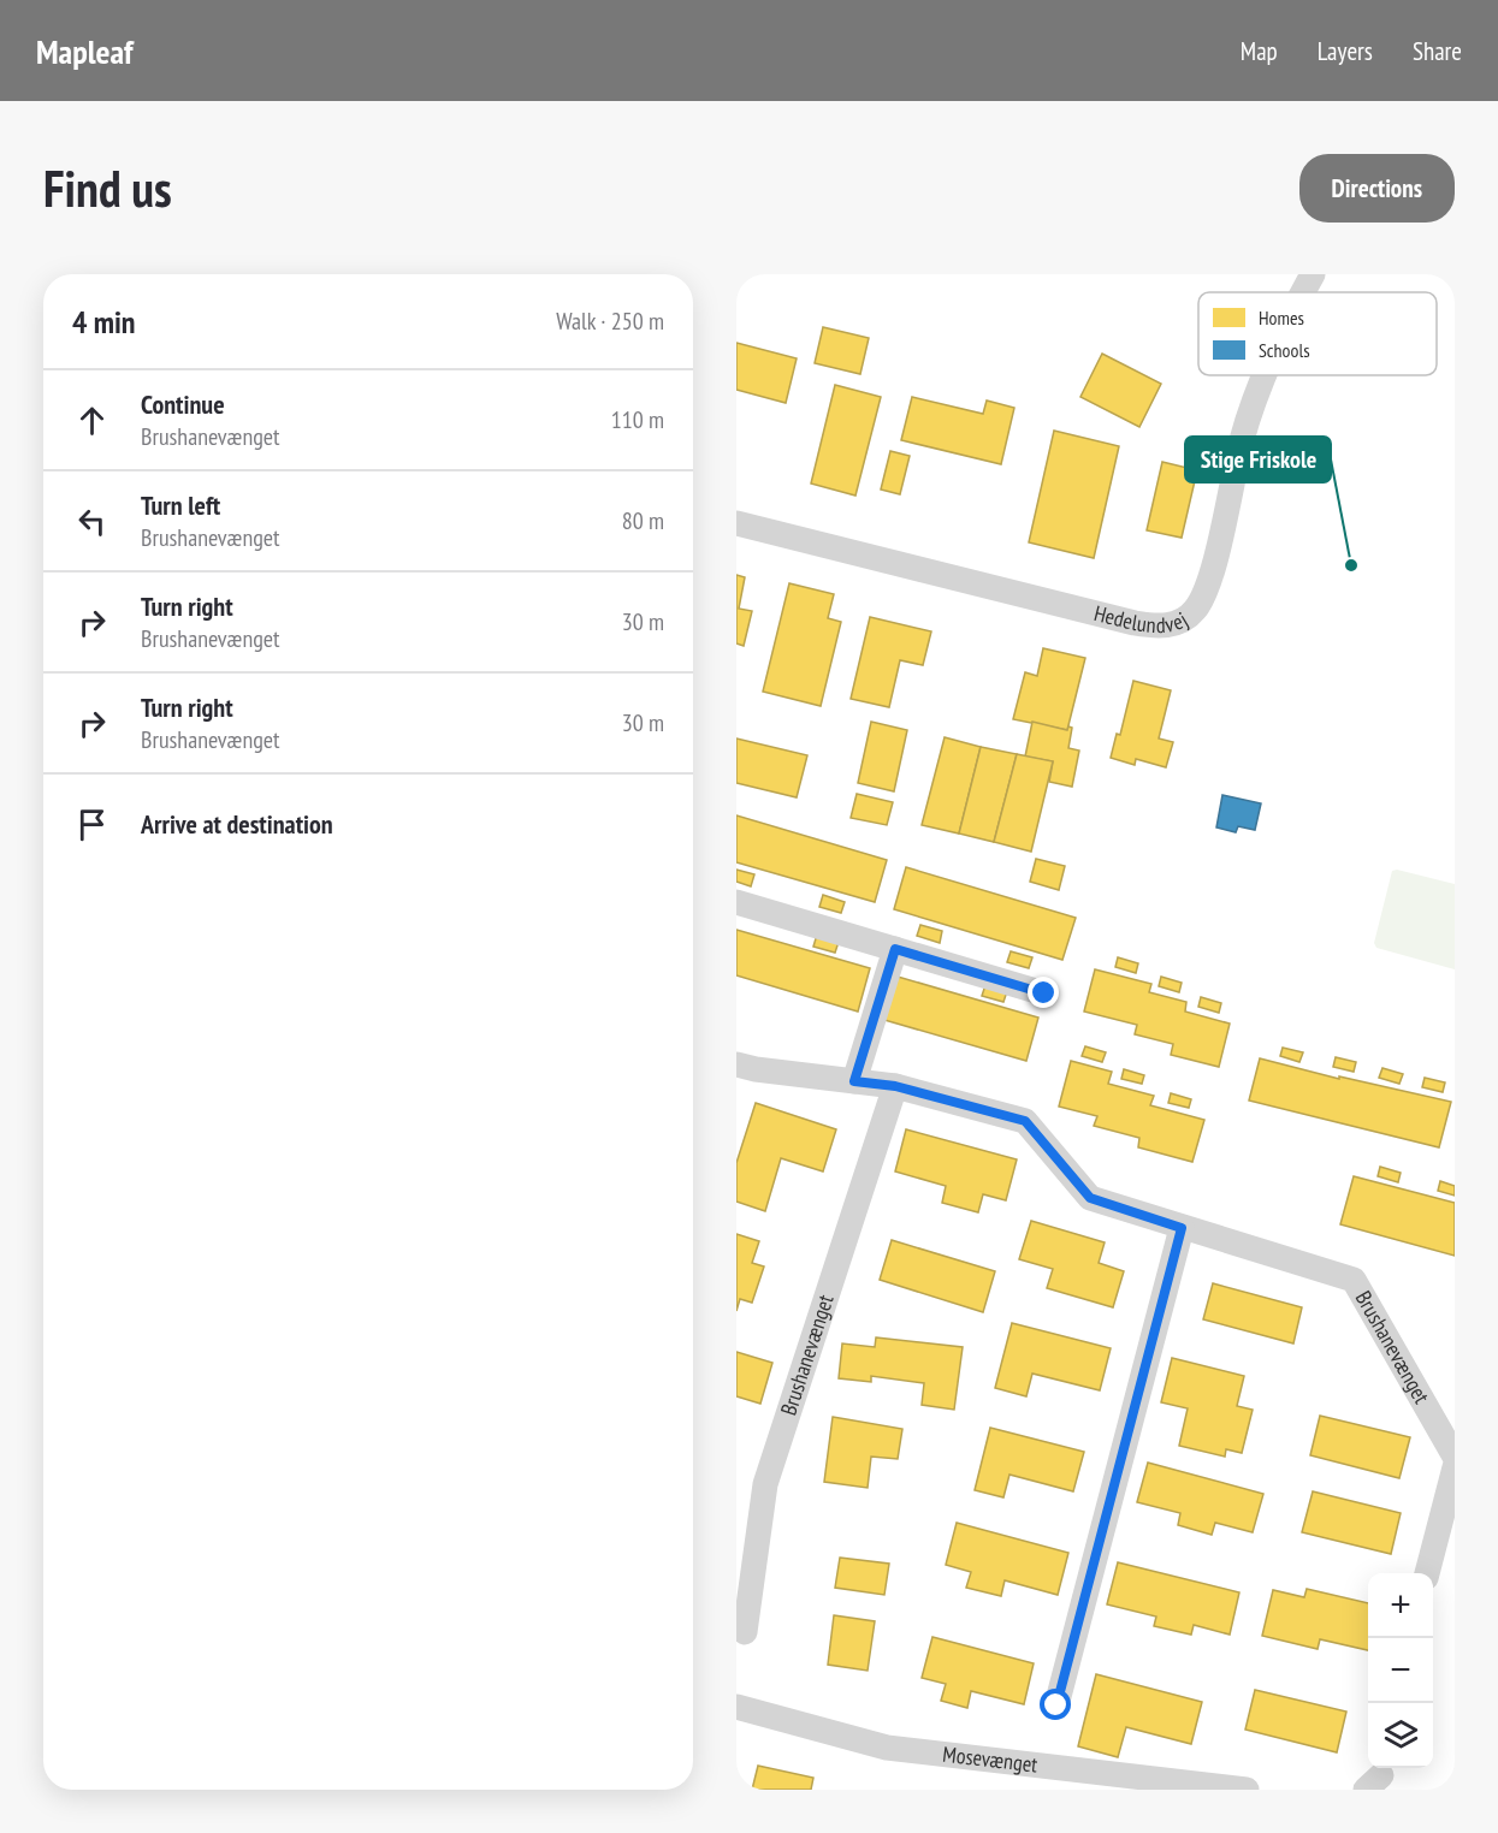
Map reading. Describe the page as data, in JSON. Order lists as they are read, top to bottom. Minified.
{"streets":{"street":["Hedelundvej","Brushanevænget","Mosevænget"]},"places":["Stige Friskole"],"legend":["Homes","Schools"],"page":{"header":"Mapleaf","nav":["Map","Layers","Share"],"buttons":"Directions","title":"Find us","heading":["4 min","Walk · 250 m"],"list":[["Continue","Brushanevænget","110 m"],["Turn left","Brushanevænget","80 m"],["Turn right","Brushanevænget","30 m"],["Turn right","Brushanevænget","30 m"],"Arrive at destination"],"map_buttons":["+","−"]}}
